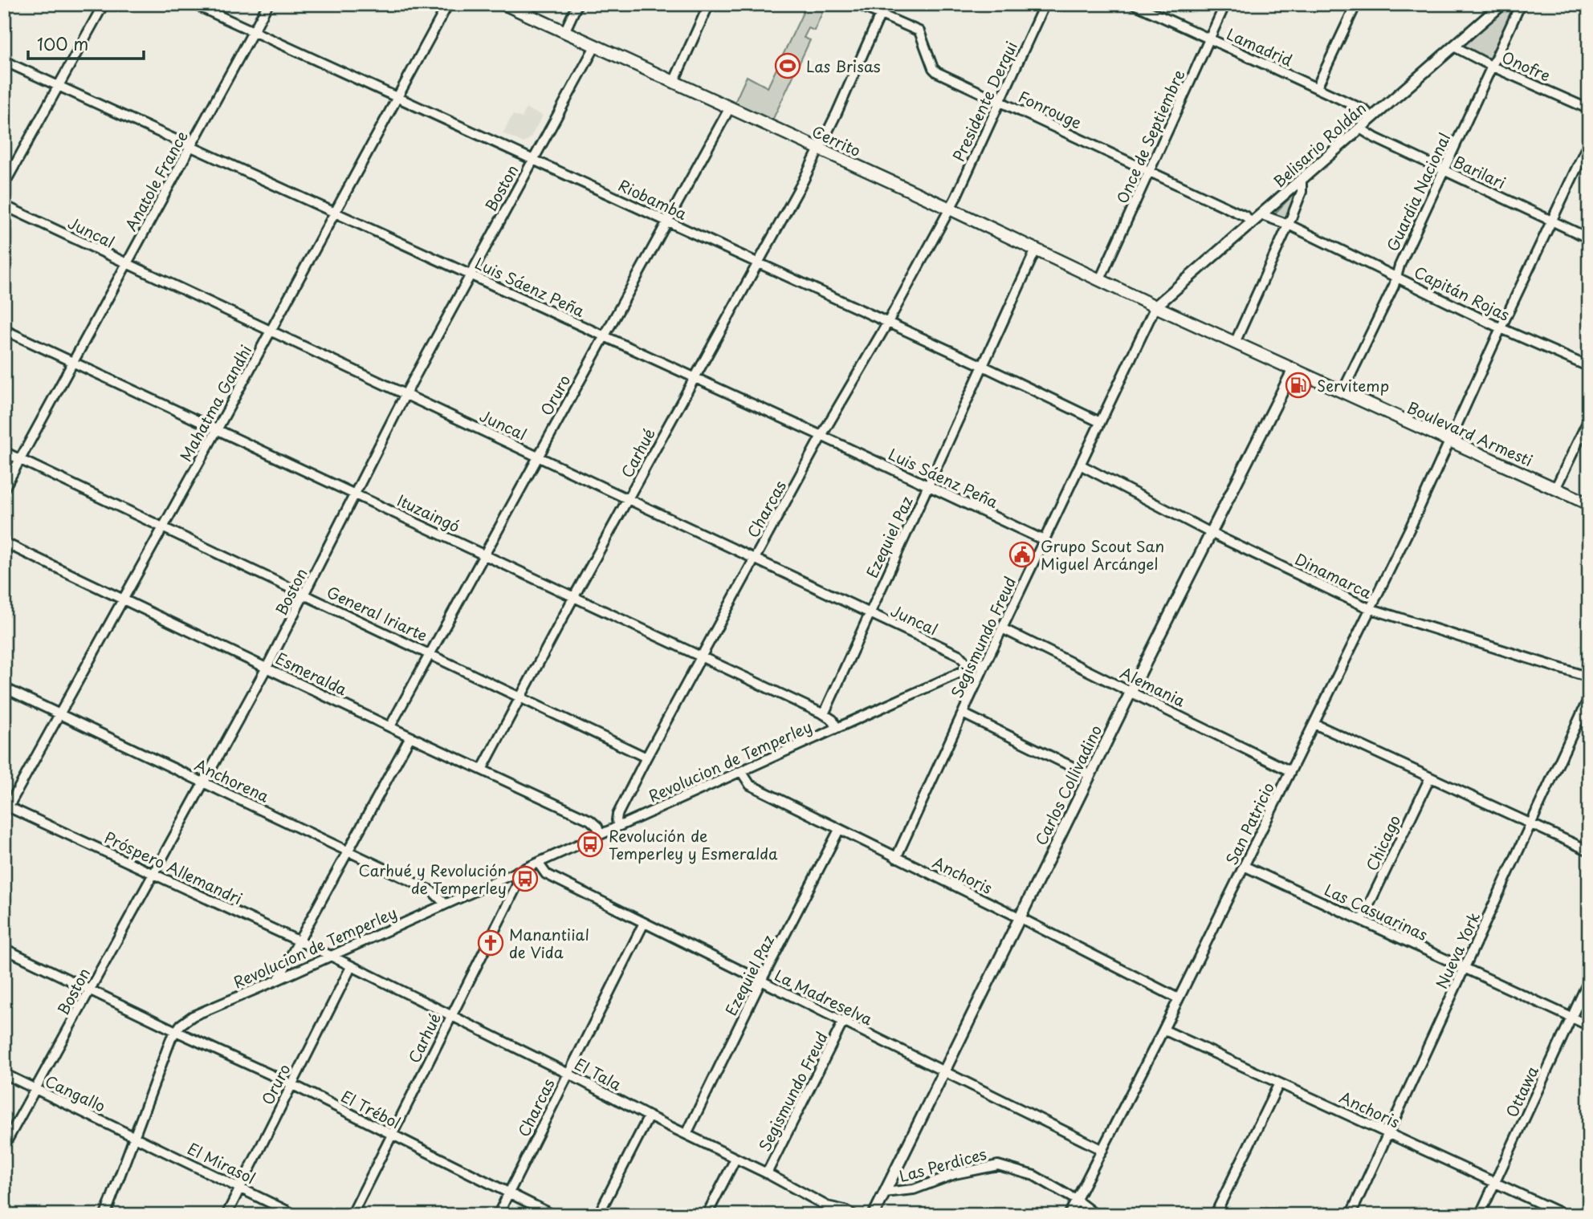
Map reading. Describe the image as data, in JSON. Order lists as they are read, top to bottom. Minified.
{"streets":{"main road":["Cerrito","Boulevard Armesti"],"street":["Lamadrid","Onofre","Presidente Derqui","Fonrouge","Once de Septiembre","Belisario Roldán","Barilari","Anatole France","Boston","Guardia Nacional","Riobamba","Juncal","Luis Sáenz Peña","Capitán Rojas","Oruro","Mahatma Gandhi","Carhué","Charcas","Ituzaingó","Ezequiel Paz","Dinamarca","General Iriarte","Segismundo Freud","Esmeralda","Alemania","Revolucion de Temperley","Anchorena","Carlos Collivadino","San Patricio","Chicago","Próspero Allemandri","Anchoris","Las Casuarinas","Nueva York","La Madreselva","El Tala","Ottawa","Cangallo","El Trébol","El Mirasol","Las Perdices"]},"crossings":[["Lamadrid","Once de Septiembre"],["Lamadrid","Belisario Roldán"],["Onofre","Belisario Roldán"],["Onofre","Guardia Nacional"],["Presidente Derqui","Fonrouge"],["Presidente Derqui","Cerrito"],["Presidente Derqui","Charcas"],["Fonrouge","Once de Septiembre"],["Fonrouge","Belisario Roldán"],["Fonrouge","Carhué"],["Once de Septiembre","Cerrito"],["Cerrito","Belisario Roldán"],["Cerrito","Boston"],["Cerrito","Oruro"],["Cerrito","Boulevard Armesti"],["Cerrito","Carhué"],["Cerrito","Charcas"],["Cerrito","Ezequiel Paz"],["Cerrito","Segismundo Freud"],["Belisario Roldán","Barilari"],["Belisario Roldán","Capitán Rojas"],["Belisario Roldán","Boulevard Armesti"],["Belisario Roldán","Segismundo Freud"],["Barilari","Guardia Nacional"],["Barilari","San Patricio"],["Anatole France","Riobamba"],["Anatole France","Juncal"],["Anatole France","Luis Sáenz Peña"],["Anatole France","Ituzaingó"],["Anatole France","General Iriarte"],["Boston","Riobamba"],["Boston","Juncal"],["Boston","Luis Sáenz Peña"],["Boston","Ituzaingó"],["Boston","General Iriarte"],["Boston","Esmeralda"],["Boston","Anchorena"],["Boston","Próspero Allemandri"],["Boston","Cangallo"],["Boston","El Trébol"],["Guardia Nacional","Capitán Rojas"],["Guardia Nacional","Boulevard Armesti"],["Riobamba","Oruro"],["Riobamba","Mahatma Gandhi"],["Riobamba","Carhué"],["Riobamba","Charcas"],["Riobamba","Ezequiel Paz"],["Riobamba","Segismundo Freud"],["Juncal","Oruro"],["Juncal","Mahatma Gandhi"],["Juncal","Carhué"],["Juncal","Charcas"],["Juncal","Ezequiel Paz"],["Juncal","Segismundo Freud"],["Juncal","Revolucion de Temperley"],["Luis Sáenz Peña","Oruro"],["Luis Sáenz Peña","Mahatma Gandhi"],["Luis Sáenz Peña","Carhué"],["Luis Sáenz Peña","Charcas"],["Luis Sáenz Peña","Ezequiel Paz"],["Luis Sáenz Peña","Segismundo Freud"],["Capitán Rojas","San Patricio"],["Oruro","Ituzaingó"],["Oruro","General Iriarte"],["Oruro","Esmeralda"],["Oruro","El Tala"],["Oruro","El Trébol"],["Oruro","El Mirasol"],["Mahatma Gandhi","Ituzaingó"],["Mahatma Gandhi","General Iriarte"],["Mahatma Gandhi","Esmeralda"],["Mahatma Gandhi","Anchorena"],["Mahatma Gandhi","Próspero Allemandri"],["Boulevard Armesti","Segismundo Freud"],["Boulevard Armesti","Carlos Collivadino"],["Boulevard Armesti","San Patricio"],["Carhué","Ituzaingó"],["Carhué","General Iriarte"],["Carhué","Esmeralda"],["Carhué","Revolucion de Temperley"],["Carhué","El Tala"],["Carhué","El Trébol"],["Charcas","Ituzaingó"],["Charcas","General Iriarte"],["Charcas","Revolucion de Temperley"],["Charcas","La Madreselva"],["Charcas","El Tala"],["Charcas","El Trébol"],["Ituzaingó","Ezequiel Paz"],["Ituzaingó","Revolucion de Temperley"],["Ezequiel Paz","Anchoris"],["Ezequiel Paz","La Madreselva"],["Ezequiel Paz","El Tala"],["Dinamarca","Segismundo Freud"],["Dinamarca","Carlos Collivadino"],["Dinamarca","San Patricio"],["Segismundo Freud","Alemania"],["Segismundo Freud","Revolucion de Temperley"],["Segismundo Freud","Anchoris"],["Segismundo Freud","La Madreselva"],["Segismundo Freud","El Tala"],["Esmeralda","Revolucion de Temperley"],["Alemania","Carlos Collivadino"],["Alemania","San Patricio"],["Revolucion de Temperley","Anchorena"],["Revolucion de Temperley","Próspero Allemandri"],["Revolucion de Temperley","Anchoris"],["Revolucion de Temperley","La Madreselva"],["Revolucion de Temperley","El Tala"],["Revolucion de Temperley","Cangallo"],["Revolucion de Temperley","El Trébol"],["Revolucion de Temperley","El Mirasol"],["Carlos Collivadino","Anchoris"],["Carlos Collivadino","La Madreselva"],["Carlos Collivadino","Las Perdices"],["San Patricio","Anchoris"],["San Patricio","Las Casuarinas"],["San Patricio","La Madreselva"],["San Patricio","Las Perdices"],["Chicago","Las Casuarinas"],["Próspero Allemandri","El Tala"],["Anchoris","Nueva York"],["Anchoris","Ottawa"],["Las Casuarinas","Nueva York"],["Las Casuarinas","Ottawa"],["Cangallo","El Mirasol"]],"places":{"sports":["Las Brisas"],"fuel station":["Servitemp"],"public building":["Grupo Scout San Miguel Arcángel"],"bus stop":["Revolución de Temperley y Esmeralda","Carhué y Revolución de Temperley"],"church":["Manantiial de Vida"]},"scale_bar":"100 m"}
